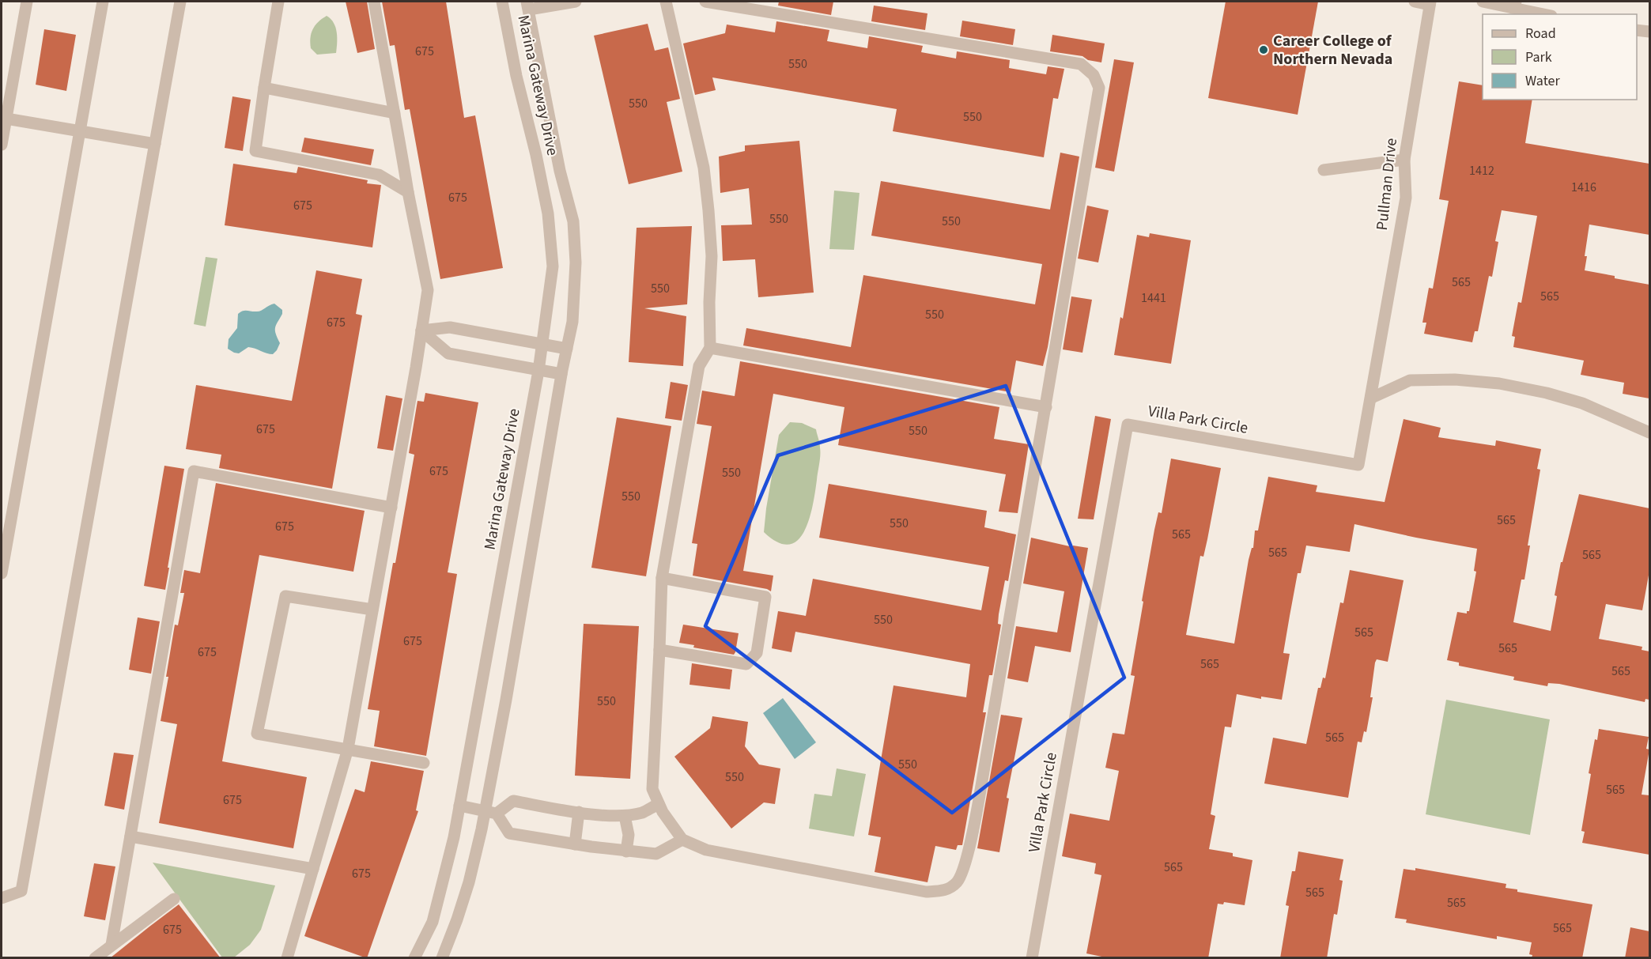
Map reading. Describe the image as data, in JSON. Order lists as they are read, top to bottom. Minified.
{"streets":{"street":["Marina Gateway Drive","Pullman Drive","Villa Park Circle"]},"crossings":[["Pullman Drive","Villa Park Circle"]],"places":["Career College of Northern Nevada"],"house_numbers":["675","550","550","550","1412","1416","675","675","550","550","565","550","565","1441","550","675","675","550","675","550","550","565","550","675","565","565","565","550","565","675","565","675","565","565","550","565","550","550","565","675","565","675","565","565","565","675"],"legend":["Road","Park","Water"]}
